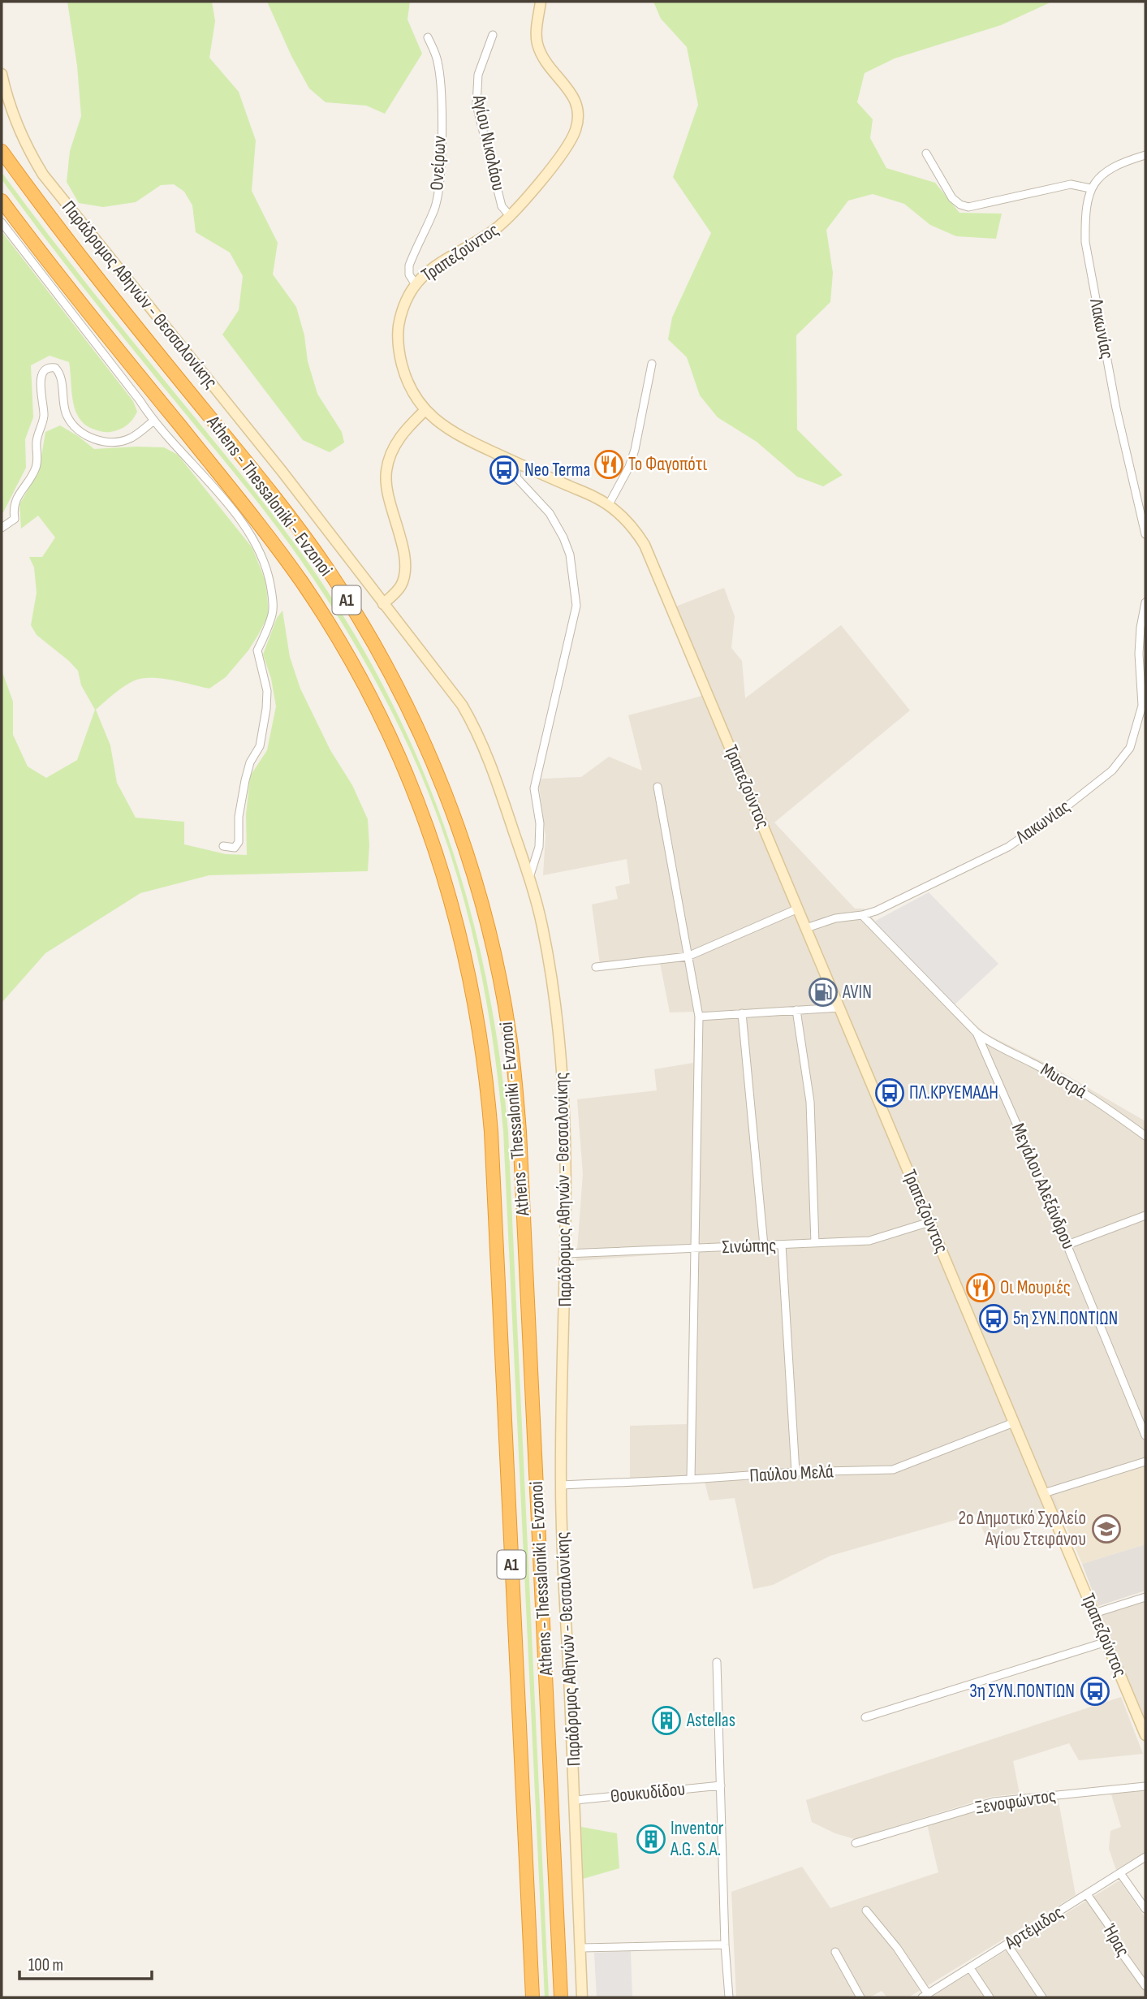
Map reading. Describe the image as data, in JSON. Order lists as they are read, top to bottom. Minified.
{"streets":{"highway":["Athens - Thessaloniki - Evzonoi","Α1"],"main road":["Τραπεζούντος","Παράδρομος Αθηνών - Θεσσαλονίκης"],"street":["Αγίου Νικολάου","Ονείρων","Λακωνίας","Μυστρά","Μεγάλου Αλεξάνδρου","Σινώπης","Παύλου Μελά","Θουκυδίδου","Ξενοφώντος","Αρτέμιδος","Ήρας"]},"crossings":[["Αγίου Νικολάου","Τραπεζούντος"],["Ονείρων","Τραπεζούντος"],["Τραπεζούντος","Λακωνίας"],["Τραπεζούντος","Σινώπης"],["Τραπεζούντος","Παύλου Μελά"],["Παράδρομος Αθηνών - Θεσσαλονίκης","Σινώπης"],["Παράδρομος Αθηνών - Θεσσαλονίκης","Παύλου Μελά"],["Παράδρομος Αθηνών - Θεσσαλονίκης","Θουκυδίδου"],["Μυστρά","Μεγάλου Αλεξάνδρου"],["Αρτέμιδος","Ήρας"]],"places":{"restaurant":["Το Φαγοπότι","Οι Μουριές"],"bus stop":["Neo Terma","ΠΛ.ΚΡΥΕΜΑΔΗ","5η ΣΥΝ.ΠΟΝΤΙΩΝ","3η ΣΥΝ.ΠΟΝΤΙΩΝ"],"fuel station":["AVIN"],"school or university":["2ο Δημοτικό Σχολείο Αγίου Στεφάνου"],"building":["Astellas","Inventor A.G. S.A."]},"scale_bar":"100 m"}
